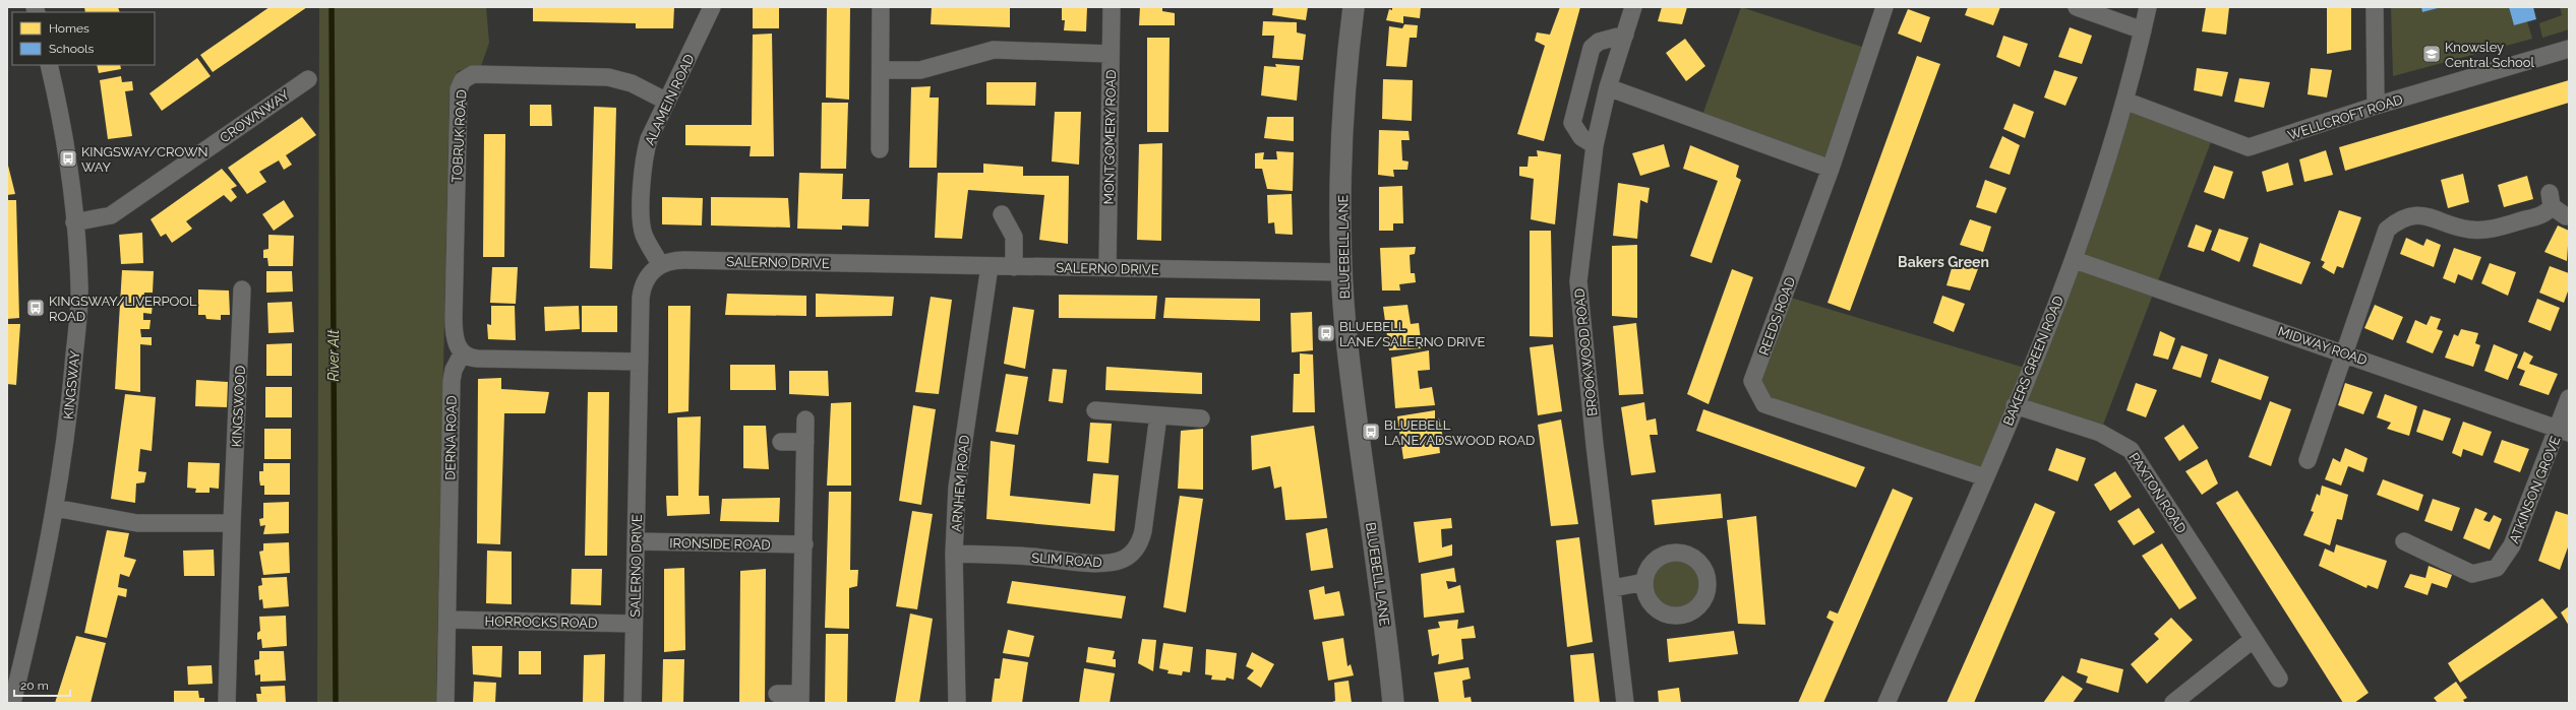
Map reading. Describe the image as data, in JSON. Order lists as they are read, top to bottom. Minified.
{"streets":{"street":["ALAMEIN ROAD","CROWNWAY","WELLCROFT ROAD","TOBRUK ROAD","MONTGOMERY ROAD","BLUEBELL LANE","SALERNO DRIVE","REEDS ROAD","MIDWAY ROAD","BROOKWOOD ROAD","BAKERS GREEN ROAD","KINGSWAY","KINGSWOOD","DERNA ROAD","ARNHEM ROAD","ATKINSON GROVE","PAXTON ROAD","IRONSIDE ROAD","SLIM ROAD","HORROCKS ROAD"]},"crossings":[["ALAMEIN ROAD","TOBRUK ROAD"],["ALAMEIN ROAD","SALERNO DRIVE"],["CROWNWAY","KINGSWAY"],["WELLCROFT ROAD","BAKERS GREEN ROAD"],["TOBRUK ROAD","DERNA ROAD"],["MONTGOMERY ROAD","SALERNO DRIVE"],["BLUEBELL LANE","SALERNO DRIVE"],["SALERNO DRIVE","ARNHEM ROAD"],["SALERNO DRIVE","IRONSIDE ROAD"],["SALERNO DRIVE","HORROCKS ROAD"],["REEDS ROAD","BAKERS GREEN ROAD"],["MIDWAY ROAD","BAKERS GREEN ROAD"],["MIDWAY ROAD","ATKINSON GROVE"],["BAKERS GREEN ROAD","PAXTON ROAD"],["DERNA ROAD","HORROCKS ROAD"],["ARNHEM ROAD","SLIM ROAD"]],"districts":["Bakers Green"],"water":["River Alt"],"places":{"school or university":["Knowsley Central School"],"bus stop":["KINGSWAY/CROWN WAY","KINGSWAY/LIVERPOOL ROAD","BLUEBELL LANE/SALERNO DRIVE","BLUEBELL LANE/ADSWOOD ROAD"]},"legend":["Homes","Schools"],"scale_bar":"20 m"}
